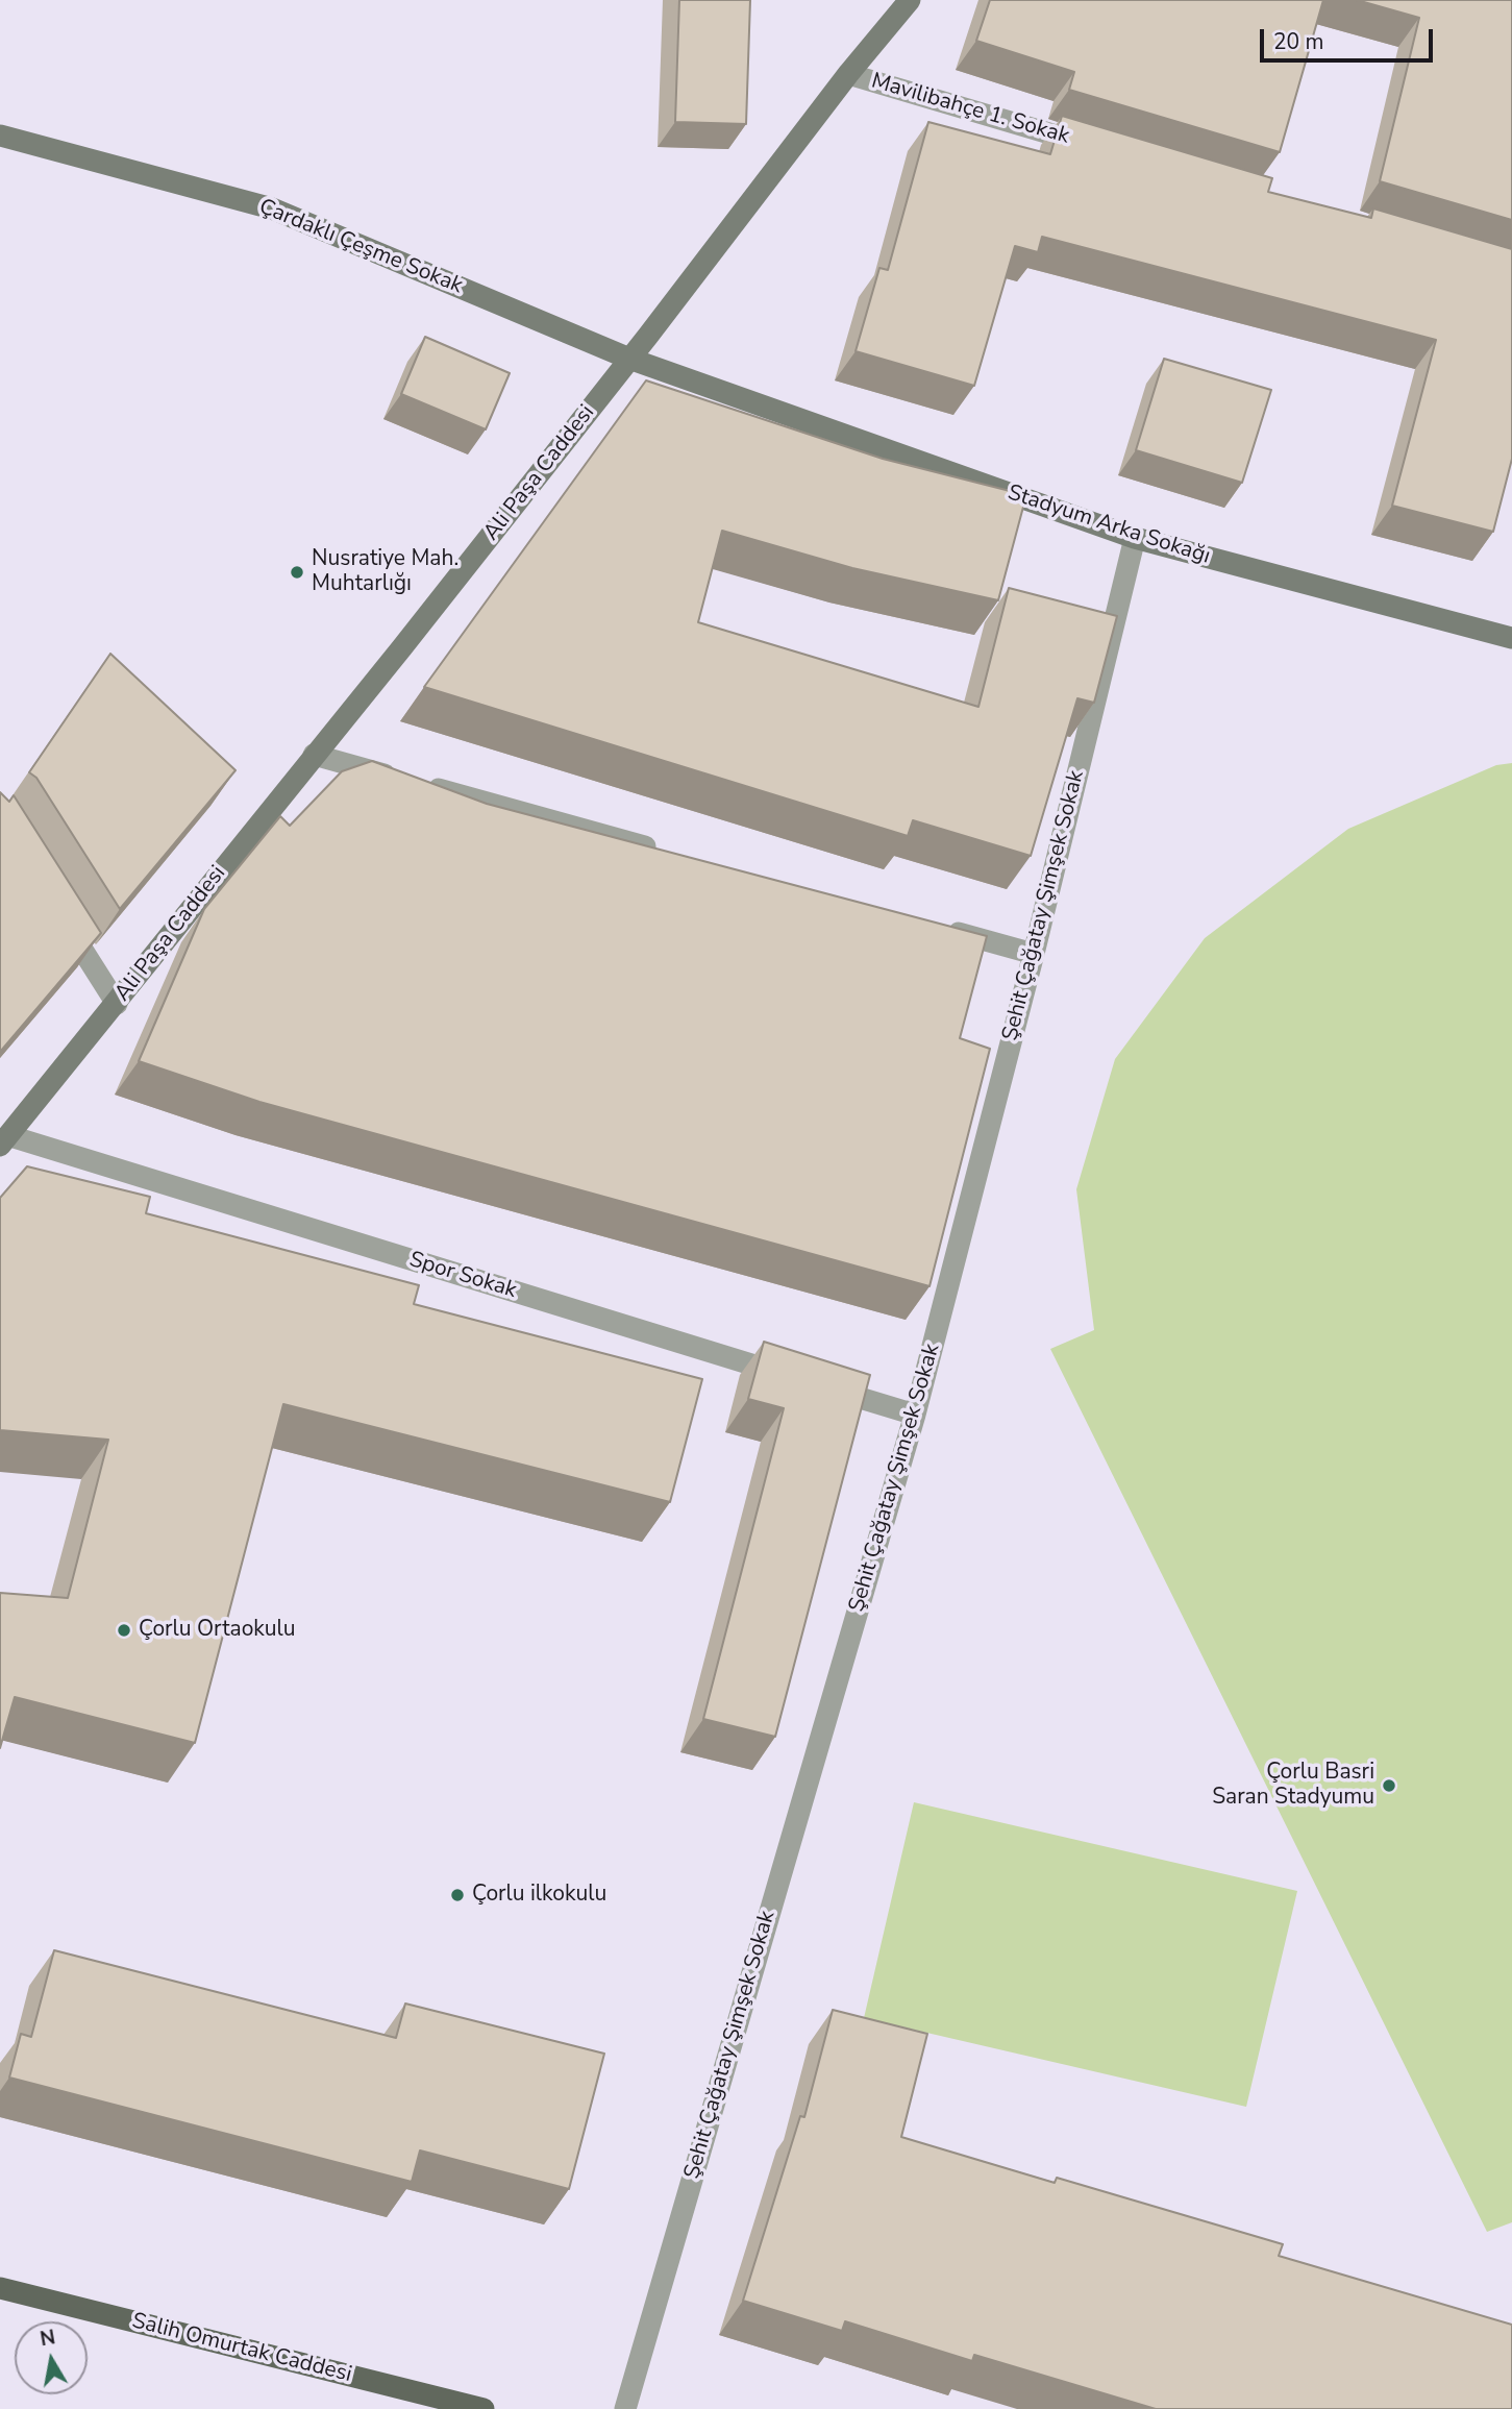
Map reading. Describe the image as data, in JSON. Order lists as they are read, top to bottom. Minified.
{"streets":{"main road":["Çardaklı Çeşme Sokak","Ali Paşa Caddesi","Stadyum Arka Sokağı","Salih Omurtak Caddesi"],"street":["Mavilibahçe 1. Sokak","Şehit Çağatay Şimşek Sokak","Spor Sokak"]},"crossings":[["Mavilibahçe 1. Sokak","Ali Paşa Caddesi"],["Çardaklı Çeşme Sokak","Ali Paşa Caddesi"],["Çardaklı Çeşme Sokak","Stadyum Arka Sokağı"],["Ali Paşa Caddesi","Stadyum Arka Sokağı"],["Ali Paşa Caddesi","Spor Sokak"],["Stadyum Arka Sokağı","Şehit Çağatay Şimşek Sokak"]],"places":["Nusratiye Mah. Muhtarlığı","Çorlu Ortaokulu","Çorlu Basri Saran Stadyumu","Çorlu ilkokulu"],"scale_bar":"20 m","north":"top"}
